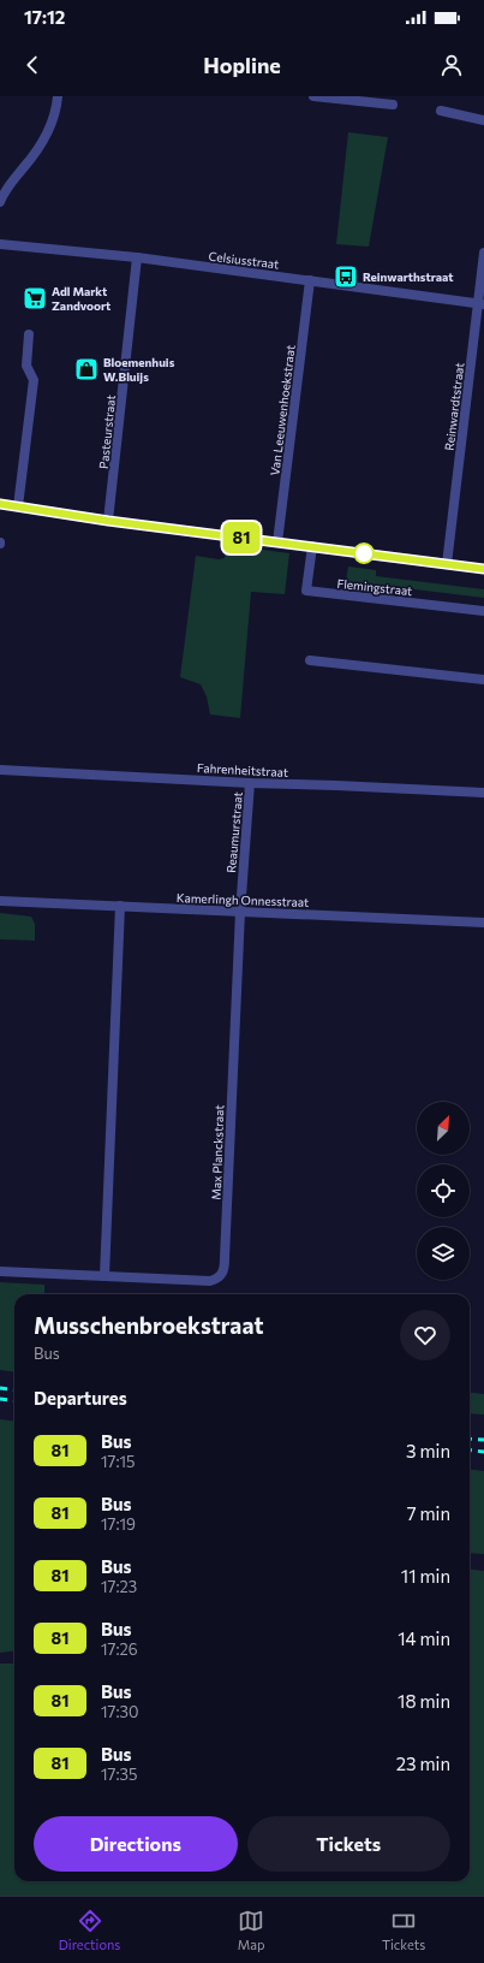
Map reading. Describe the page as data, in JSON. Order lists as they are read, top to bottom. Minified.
{"streets":{"street":["Celsiusstraat","Reinwardtstraat","Van Leeuwenhoekstraat","Pasteurstraat","Flemingstraat","Fahrenheitstraat","Reaumurstraat","Kamerlingh Onnesstraat","Max Planckstraat"]},"crossings":[["Celsiusstraat","Reinwardtstraat"],["Celsiusstraat","Van Leeuwenhoekstraat"],["Celsiusstraat","Pasteurstraat"],["Fahrenheitstraat","Reaumurstraat"],["Reaumurstraat","Kamerlingh Onnesstraat"],["Reaumurstraat","Max Planckstraat"],["Kamerlingh Onnesstraat","Max Planckstraat"]],"places":{"bus stop":["Reinwarthstraat"],"supermarket":["Adl Markt Zandvoort"],"shop":["Bloemenhuis W.Bluijs"]},"lines":["bus line 81"],"north":"top right","page":{"status":"17:12","header":"Hopline","on_map":"81","heading":[["Musschenbroekstraat","Bus"],"Departures"],"list":[{"mark":"81","name":"Bus","note":"17:15","value":"3 min"},{"mark":"81","name":"Bus","note":"17:19","value":"7 min"},{"mark":"81","name":"Bus","note":"17:23","value":"11 min"},{"mark":"81","name":"Bus","note":"17:26","value":"14 min"},{"mark":"81","name":"Bus","note":"17:30","value":"18 min"},{"mark":"81","name":"Bus","note":"17:35","value":"23 min"}],"buttons":["Directions","Tickets"],"tabs":["Directions","Map","Tickets"]}}
